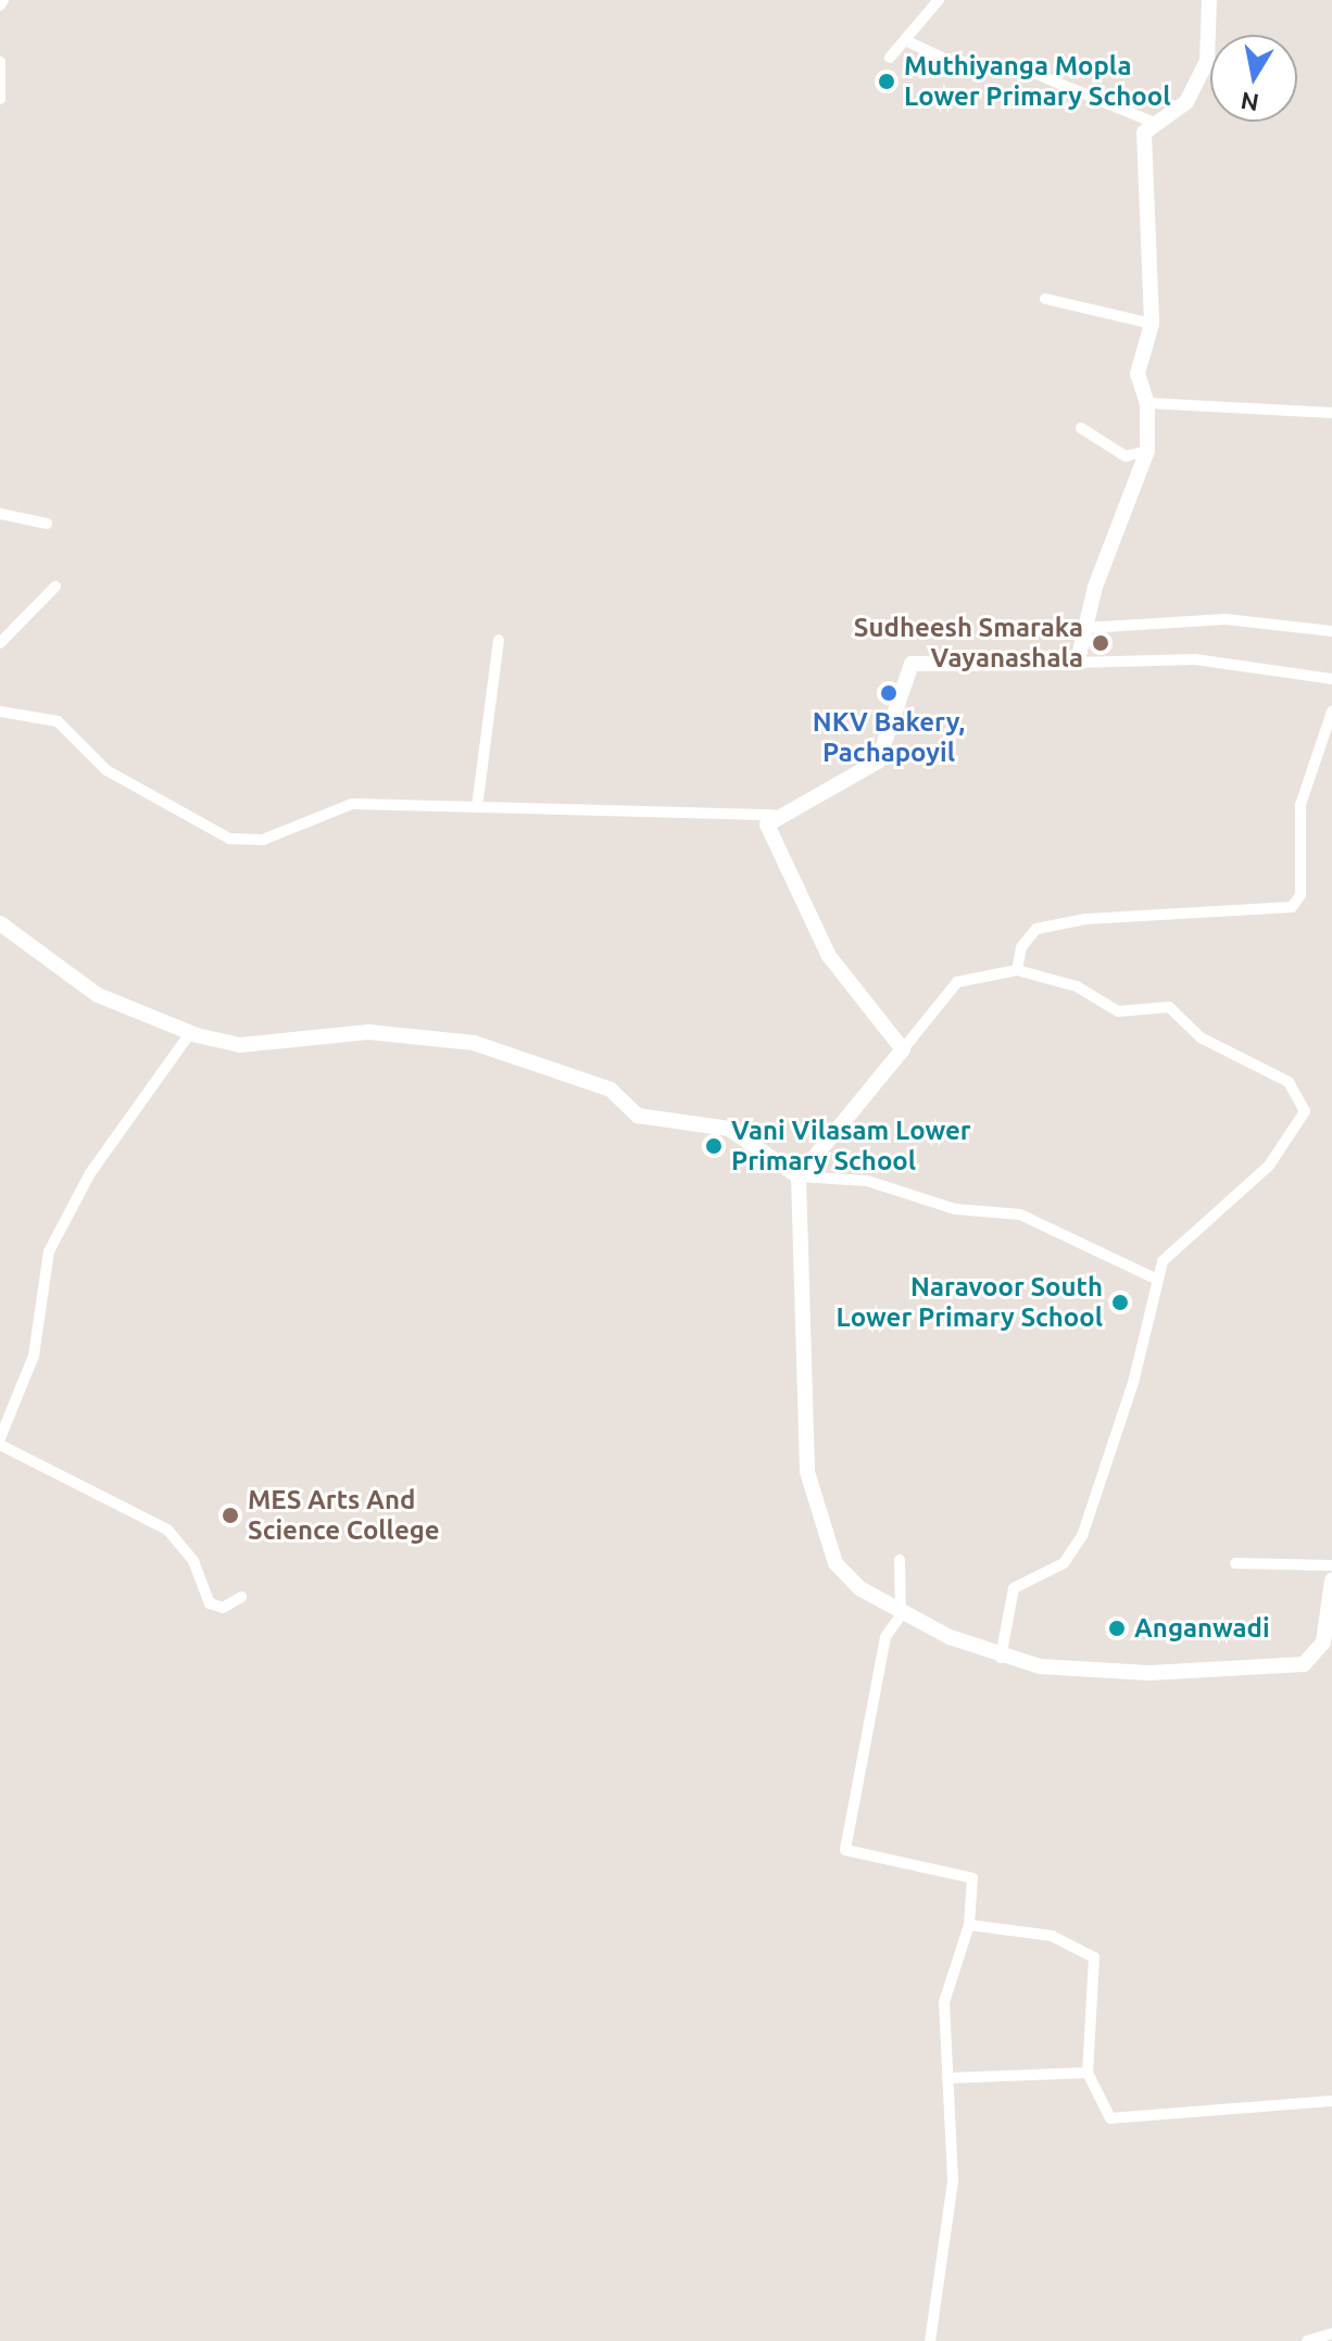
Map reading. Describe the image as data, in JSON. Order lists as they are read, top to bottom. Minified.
{"places":["Muthiyanga Mopla Lower Primary School","Sudheesh Smaraka Vayanashala","NKV Bakery, Pachapoyil","Vani Vilasam Lower Primary School","Naravoor South Lower Primary School","MES Arts And Science College","Anganwadi"],"north":"bottom"}
